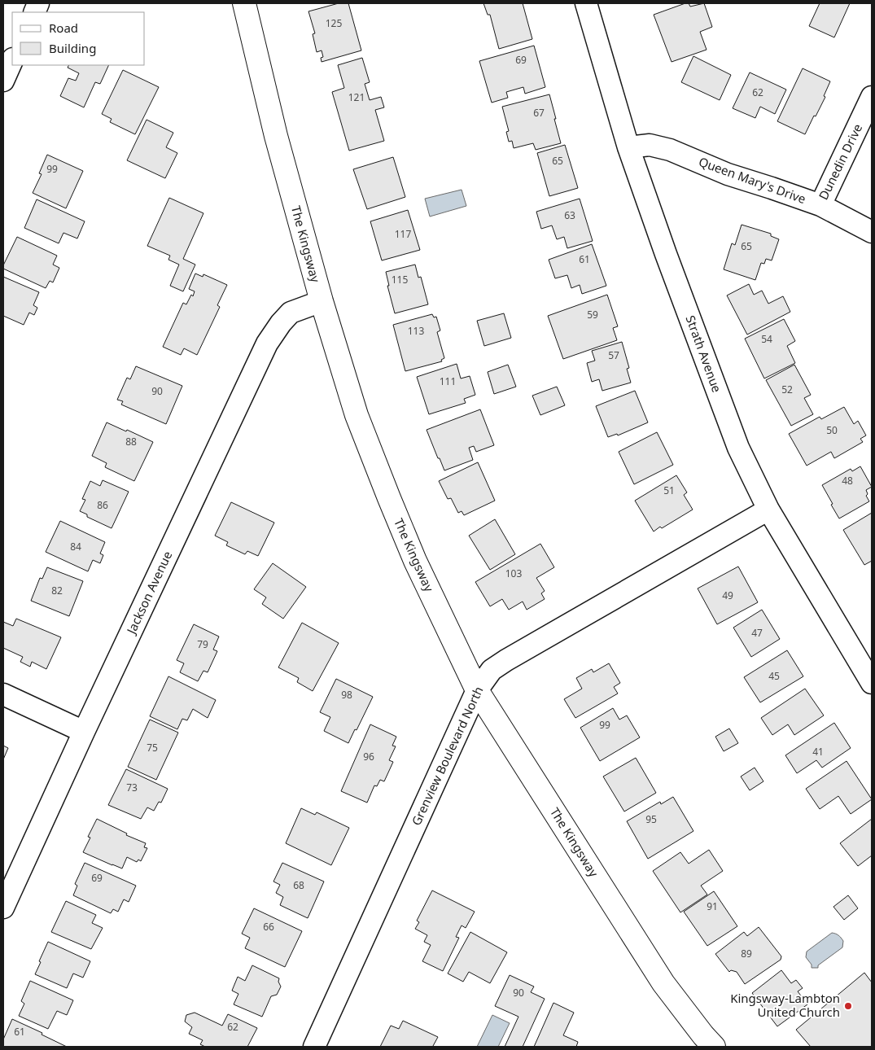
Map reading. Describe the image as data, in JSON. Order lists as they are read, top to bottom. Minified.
{"streets":{"street":["Dunedin Drive","Queen Mary's Drive","The Kingsway","Strath Avenue","Jackson Avenue","Grenview Boulevard North"]},"crossings":[["Dunedin Drive","Queen Mary's Drive"],["Queen Mary's Drive","Strath Avenue"],["The Kingsway","Jackson Avenue"],["The Kingsway","Grenview Boulevard North"],["Strath Avenue","Grenview Boulevard North"]],"places":["Kingsway-Lambton United Church"],"house_numbers":["125","69","62","121","67","65","99","63","117","65","61","115","59","113","54","57","111","52","90","50","88","48","51","86","84","103","82","49","47","79","45","98","99","75","41","96","73","95","69","68","91","66","89","90","62","61"],"legend":["Road","Building"]}
